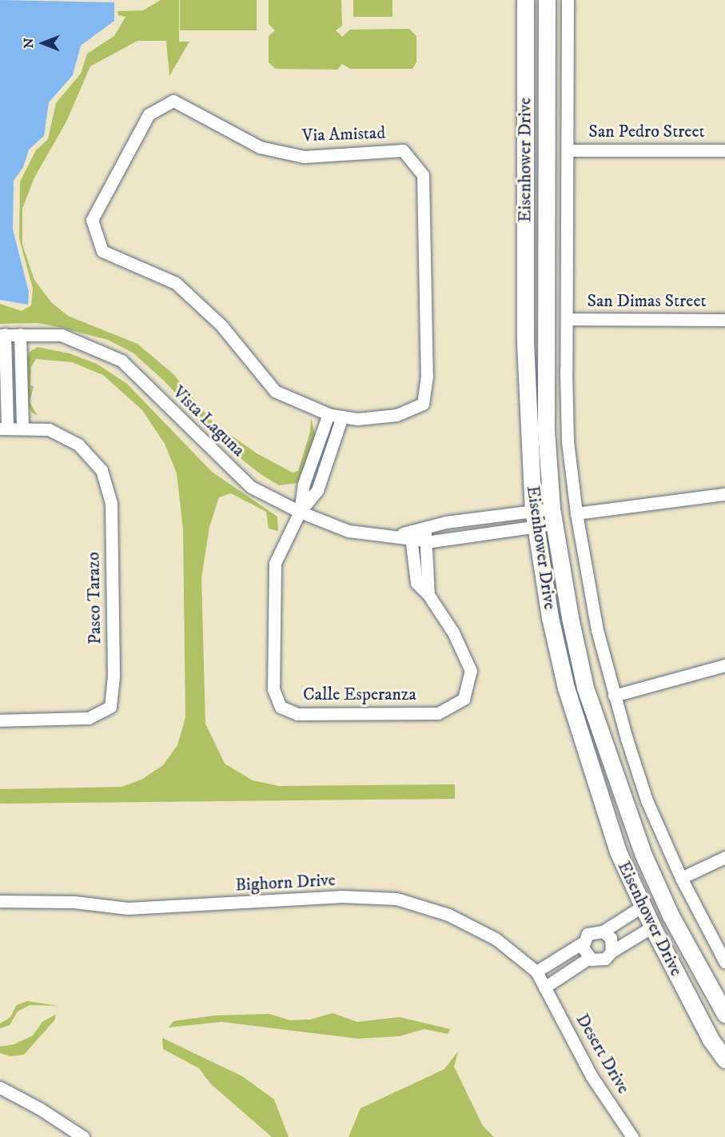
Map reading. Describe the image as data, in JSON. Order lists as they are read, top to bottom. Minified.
{"streets":{"main road":["Eisenhower Drive"],"street":["San Pedro Street","Via Amistad","San Dimas Street","Vista Laguna","Paseo Tarazo","Calle Esperanza","Bighorn Drive","Desert Drive"]},"crossings":[["Via Amistad","Calle Esperanza"],["Eisenhower Drive","Vista Laguna"],["Vista Laguna","Paseo Tarazo"],["Vista Laguna","Calle Esperanza"],["Bighorn Drive","Desert Drive"]],"north":"left"}
